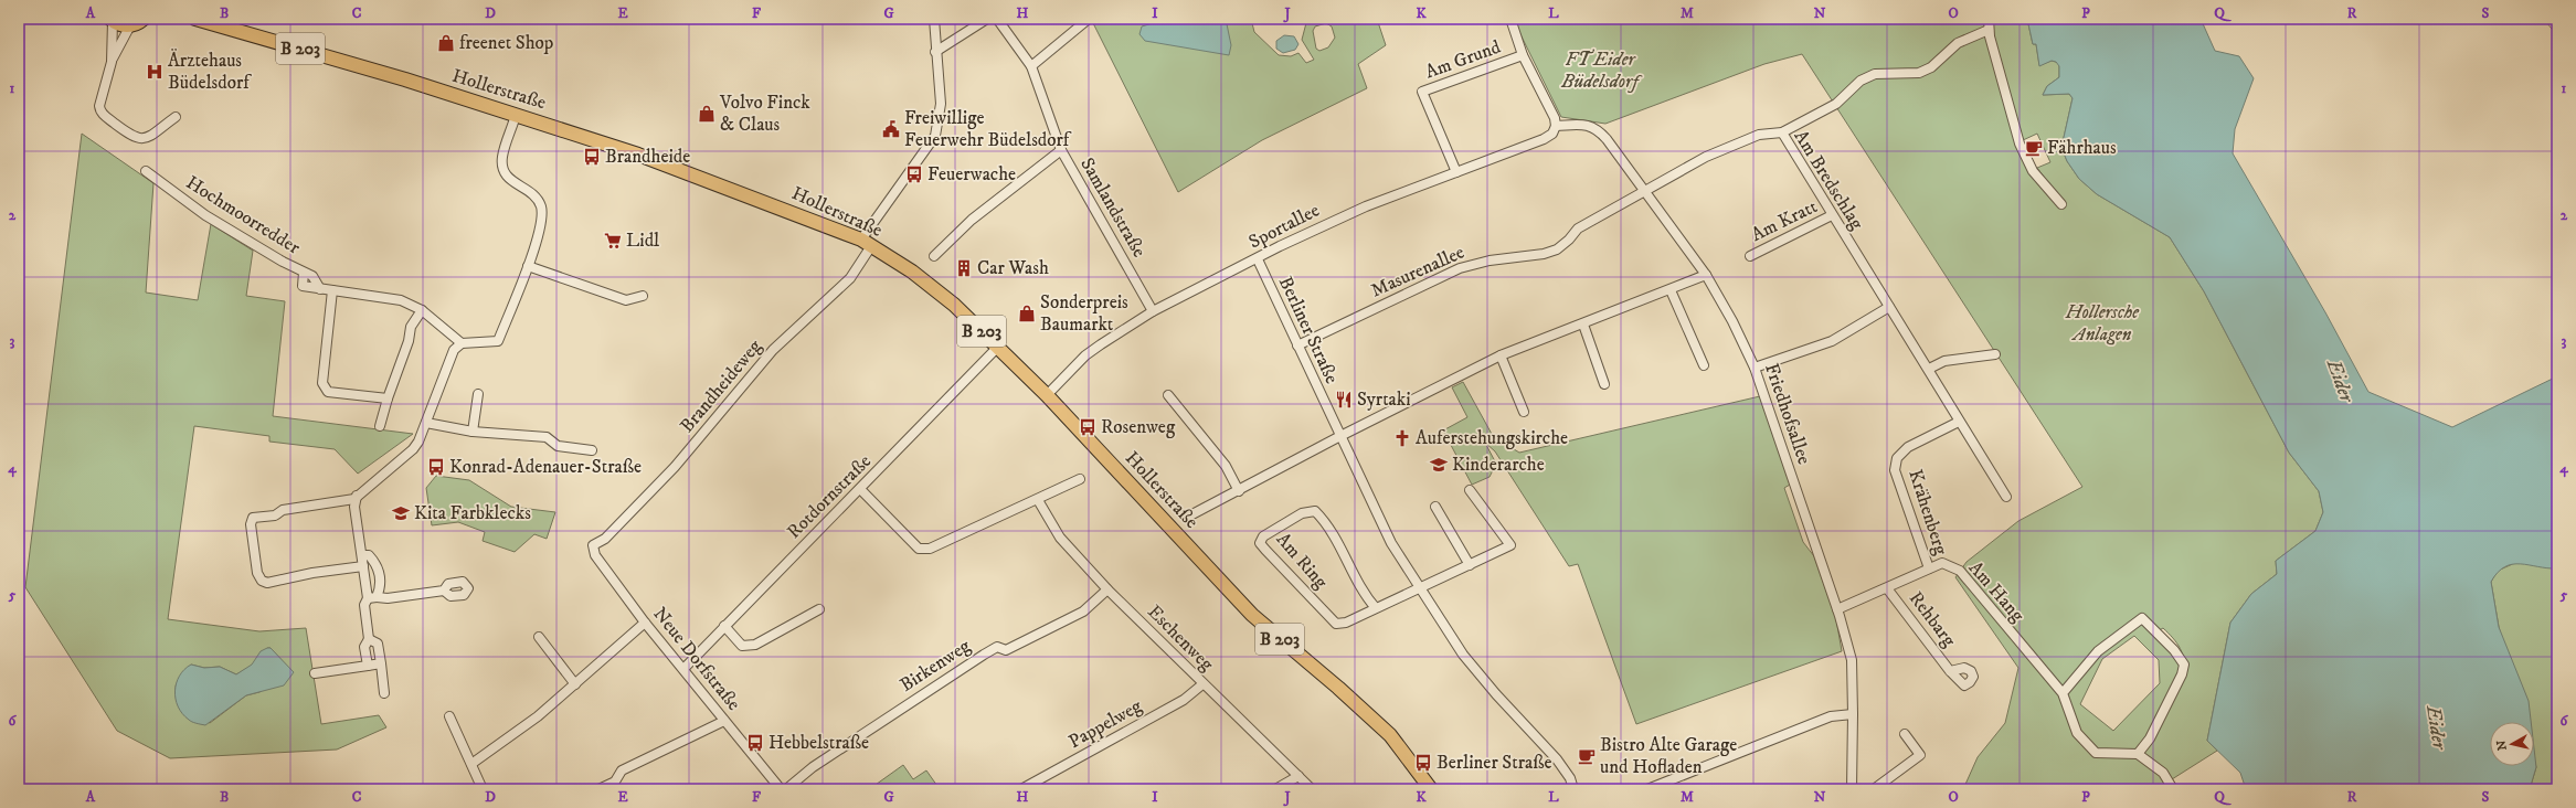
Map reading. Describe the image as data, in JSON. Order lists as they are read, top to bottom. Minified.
{"streets":{"main road":["B 203","Hollerstraße"],"street":["Am Grund","Am Bredschlag","Samlandstraße","Hochmoorredder","Am Kratt","Sportallee","Masurenallee","Berliner Straße","Brandheideweg","Friedhofsallee","Rotdornstraße","Krähenberg","Am Ring","Am Hang","Rehbarg","Eschenweg","Neue Dorfstraße","Birkenweg","Pappelweg"]},"crossings":[["Am Grund","Sportallee"],["Hollerstraße","Sportallee"],["Hollerstraße","Brandheideweg"],["Hollerstraße","Rotdornstraße"],["Am Bredschlag","Am Kratt"],["Am Bredschlag","Masurenallee"],["Am Bredschlag","Friedhofsallee"],["Am Bredschlag","Krähenberg"],["Samlandstraße","Sportallee"],["Sportallee","Berliner Straße"],["Sportallee","Friedhofsallee"],["Masurenallee","Berliner Straße"],["Masurenallee","Friedhofsallee"],["Berliner Straße","Am Ring"],["Brandheideweg","Neue Dorfstraße"],["Friedhofsallee","Am Hang"],["Rotdornstraße","Neue Dorfstraße"],["Krähenberg","Am Hang"],["Am Hang","Rehbarg"],["Eschenweg","Birkenweg"],["Eschenweg","Pappelweg"]],"water":["Eider"],"parks":["FT Eider Büdelsdorf","Hollersche Anlagen"],"places":{"shop":["freenet Shop","Volvo Finck & Claus","Sonderpreis Baumarkt"],"hospital":["Ärztehaus Büdelsdorf"],"public building":["Freiwillige Feuerwehr Büdelsdorf"],"cafe":["Fährhaus","Bistro Alte Garage und Hofladen"],"bus stop":["Brandheide","Feuerwache","Rosenweg","Konrad-Adenauer-Straße","Hebbelstraße","Berliner Straße"],"supermarket":["Lidl"],"building":["Car Wash"],"restaurant":["Syrtaki"],"church":["Auferstehungskirche"],"school or university":["Kinderarche","Kita Farbklecks"]},"north":"left","grid":{"columns":["A","B","C","D","E","F","G","H","I","J","K","L","M","N","O","P","Q","R","S"],"rows":["1","2","3","4","5","6"]}}
